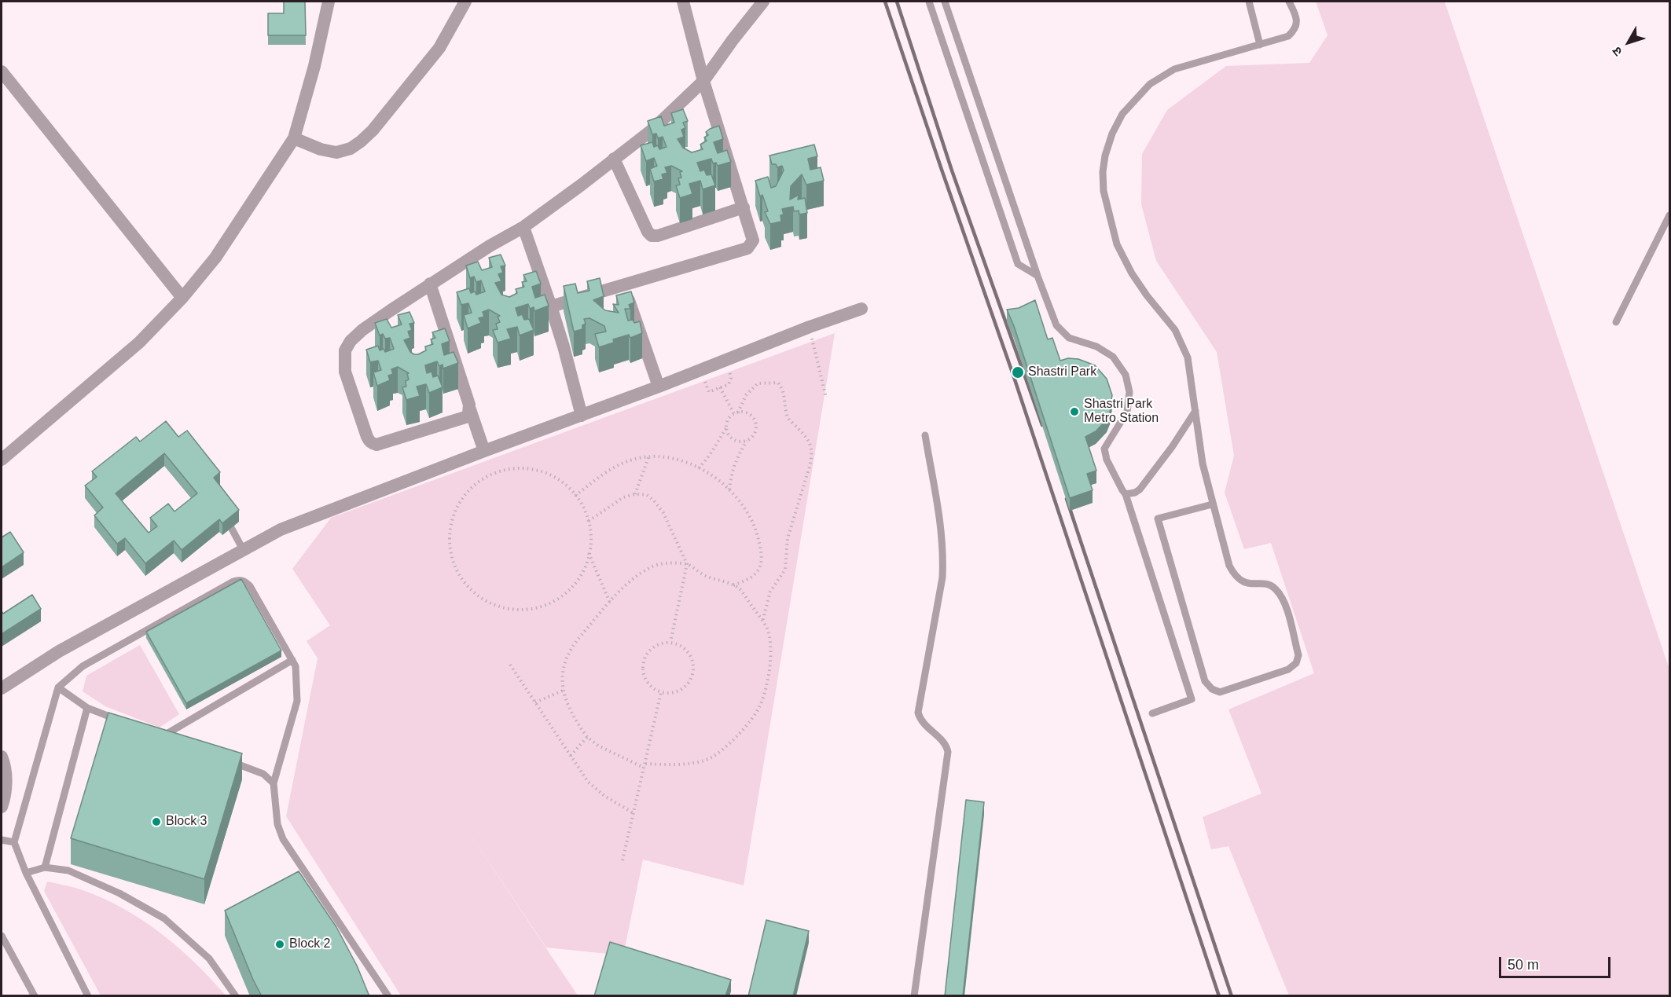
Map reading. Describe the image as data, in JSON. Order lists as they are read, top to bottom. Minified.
{"places":["Shastri Park","Shastri Park Metro Station","Block 3","Block 2"],"scale_bar":"50 m","north":"bottom left"}
